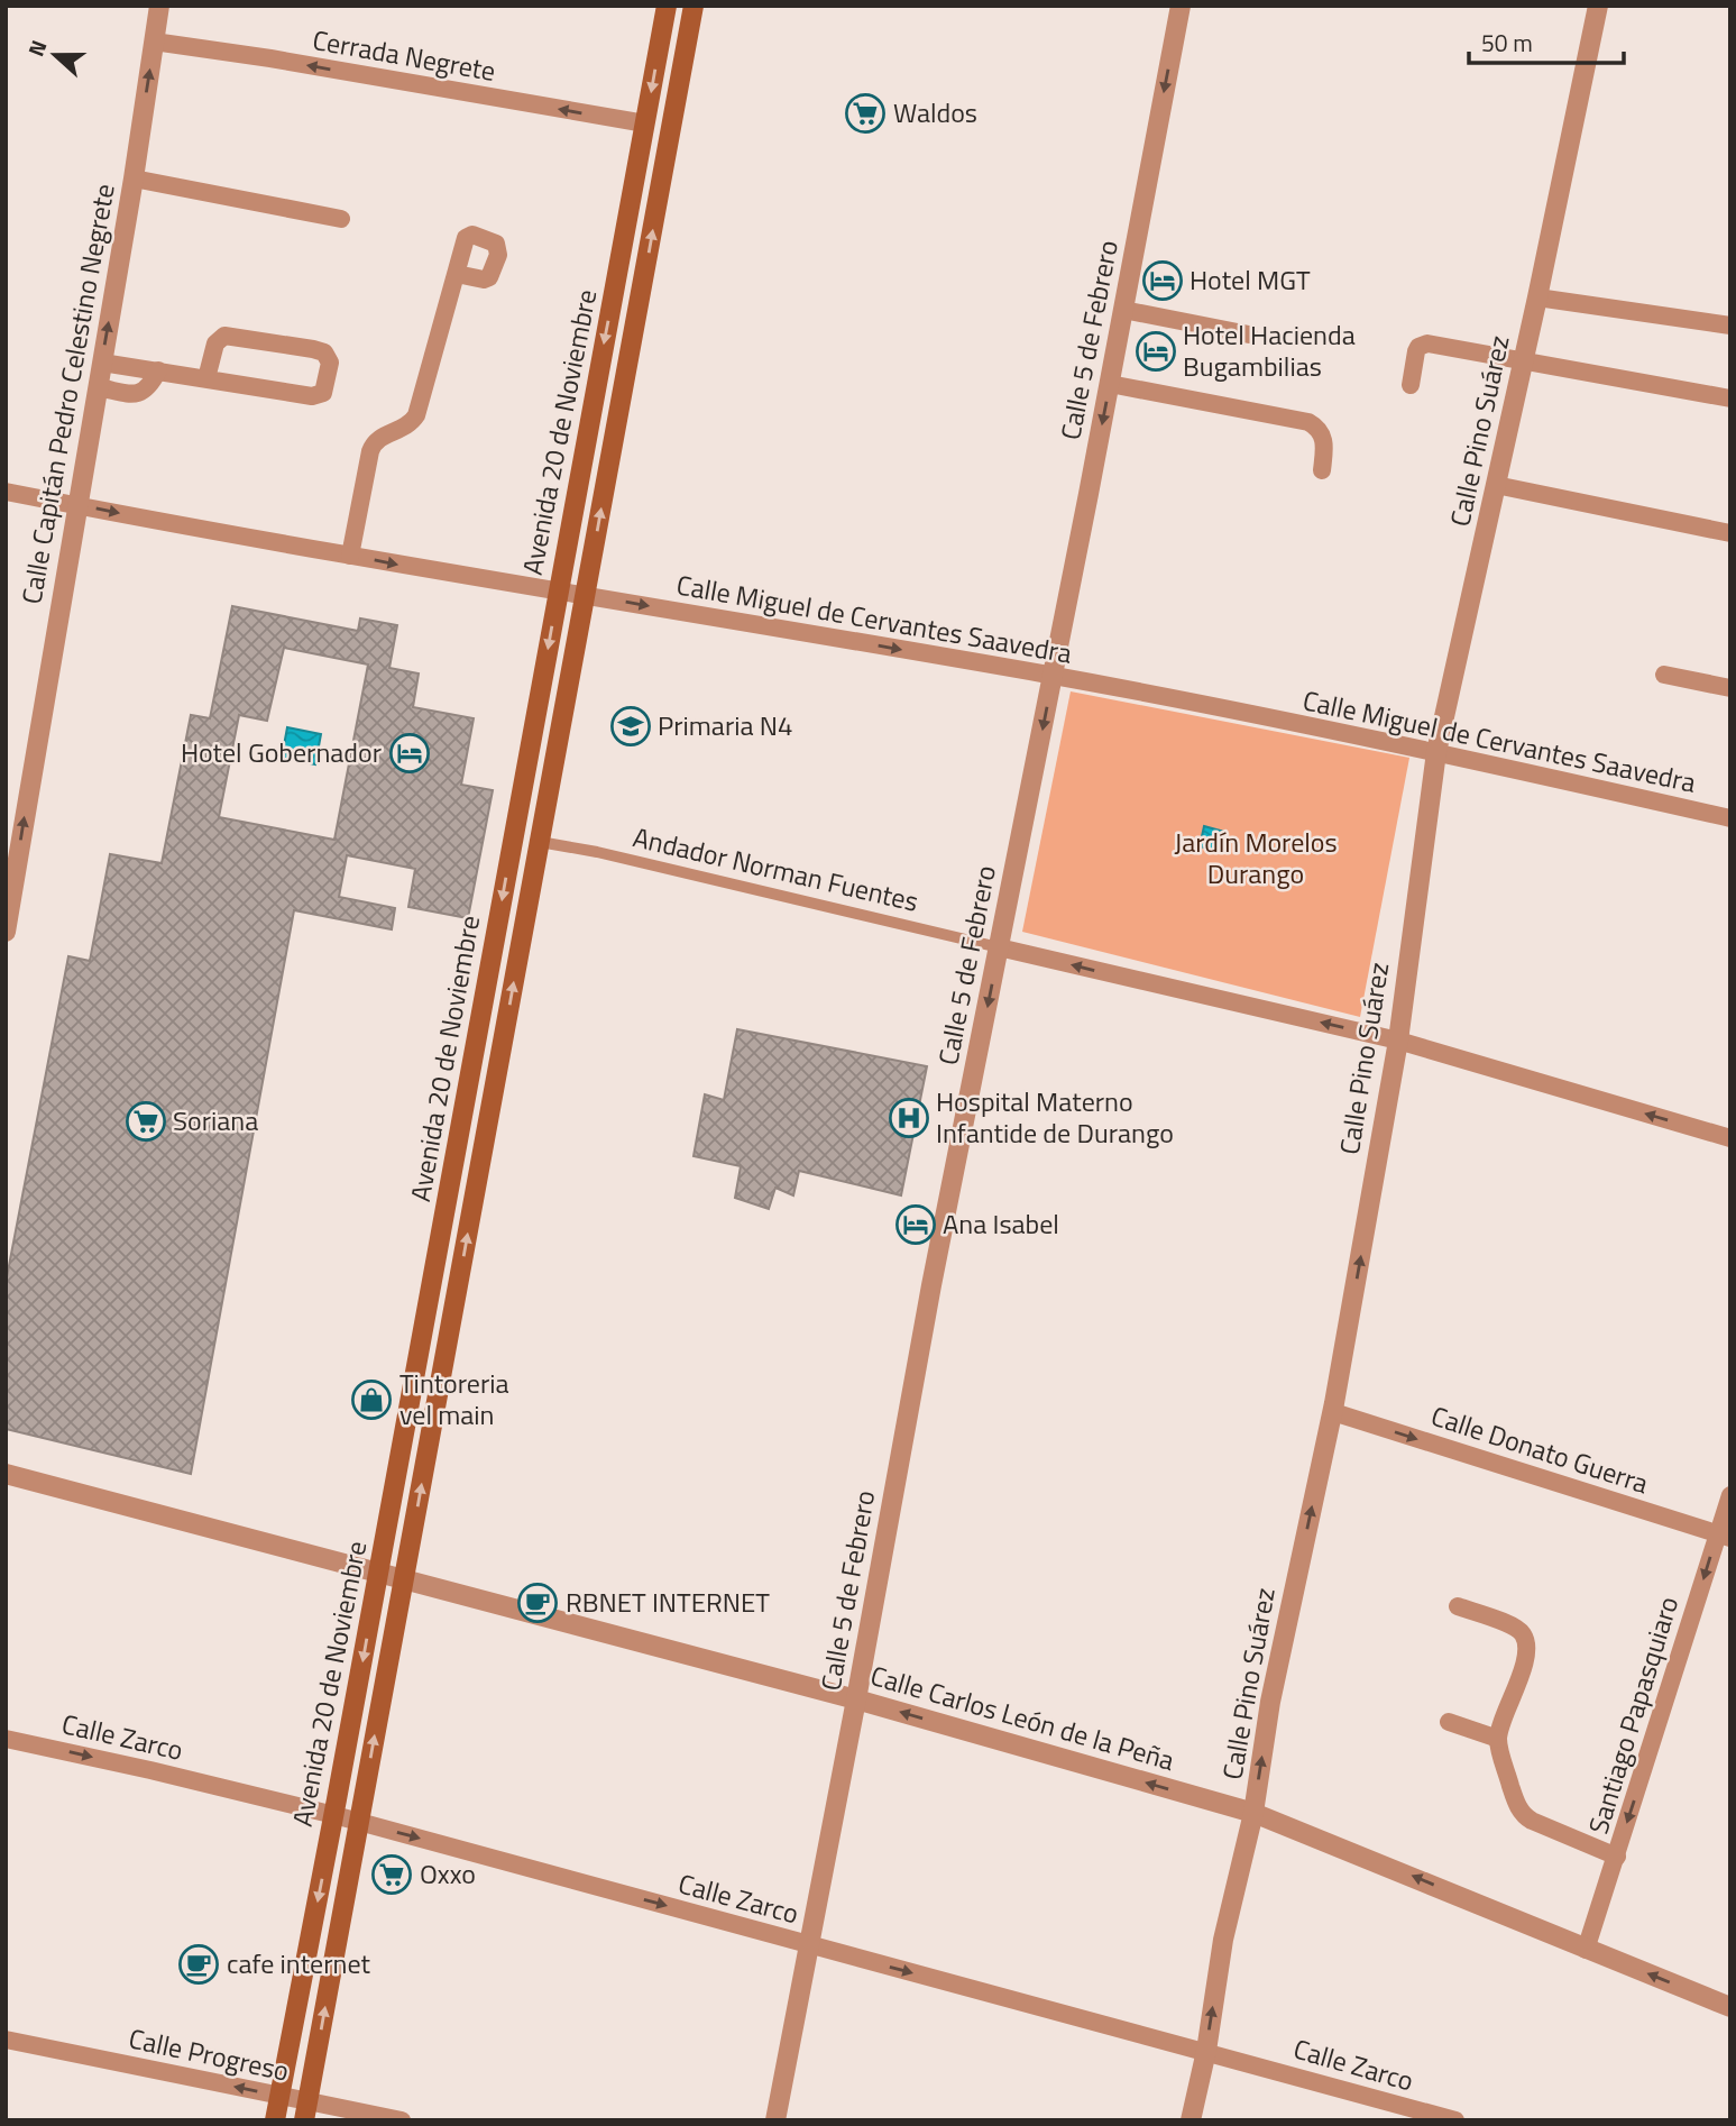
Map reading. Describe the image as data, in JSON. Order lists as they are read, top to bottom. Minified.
{"streets":{"main road":["Avenida 20 de Noviembre"],"street":["Cerrada Negrete","Calle 5 de Febrero","Calle Capitán Pedro Celestino Negrete","Calle Pino Suárez","Calle Miguel de Cervantes Saavedra","Andador Norman Fuentes","Calle Donato Guerra","Santiago Papasquiaro","Calle Carlos León de la Peña","Calle Zarco","Calle Progreso"]},"crossings":[["Cerrada Negrete","Calle Capitán Pedro Celestino Negrete"],["Cerrada Negrete","Avenida 20 de Noviembre"],["Calle 5 de Febrero","Calle Miguel de Cervantes Saavedra"],["Calle 5 de Febrero","Andador Norman Fuentes"],["Calle 5 de Febrero","Calle Carlos León de la Peña"],["Calle 5 de Febrero","Calle Zarco"],["Calle Capitán Pedro Celestino Negrete","Calle Miguel de Cervantes Saavedra"],["Calle Pino Suárez","Calle Miguel de Cervantes Saavedra"],["Calle Pino Suárez","Calle Donato Guerra"],["Calle Pino Suárez","Calle Carlos León de la Peña"],["Calle Pino Suárez","Calle Zarco"],["Avenida 20 de Noviembre","Calle Miguel de Cervantes Saavedra"],["Avenida 20 de Noviembre","Andador Norman Fuentes"],["Avenida 20 de Noviembre","Calle Carlos León de la Peña"],["Avenida 20 de Noviembre","Calle Zarco"],["Avenida 20 de Noviembre","Calle Progreso"],["Calle Donato Guerra","Santiago Papasquiaro"],["Santiago Papasquiaro","Calle Carlos León de la Peña"]],"one_way":["Calle 5 de Febrero","Calle Capitán Pedro Celestino Negrete","Calle Pino Suárez","Calle Miguel de Cervantes Saavedra","Calle Donato Guerra","Santiago Papasquiaro","Calle Carlos León de la Peña","Calle Zarco","Calle Progreso"],"parks":["Jardín Morelos Durango"],"places":{"supermarket":["Waldos","Soriana","Oxxo"],"hotel":["Hotel MGT","Hotel Hacienda Bugambilias","Hotel Gobernador","Ana Isabel"],"school or university":["Primaria N4"],"hospital":["Hospital Materno Infantide de Durango"],"shop":["Tintoreria vel main"],"cafe":["RBNET INTERNET","cafe internet"]},"scale_bar":"50 m","north":"left"}
